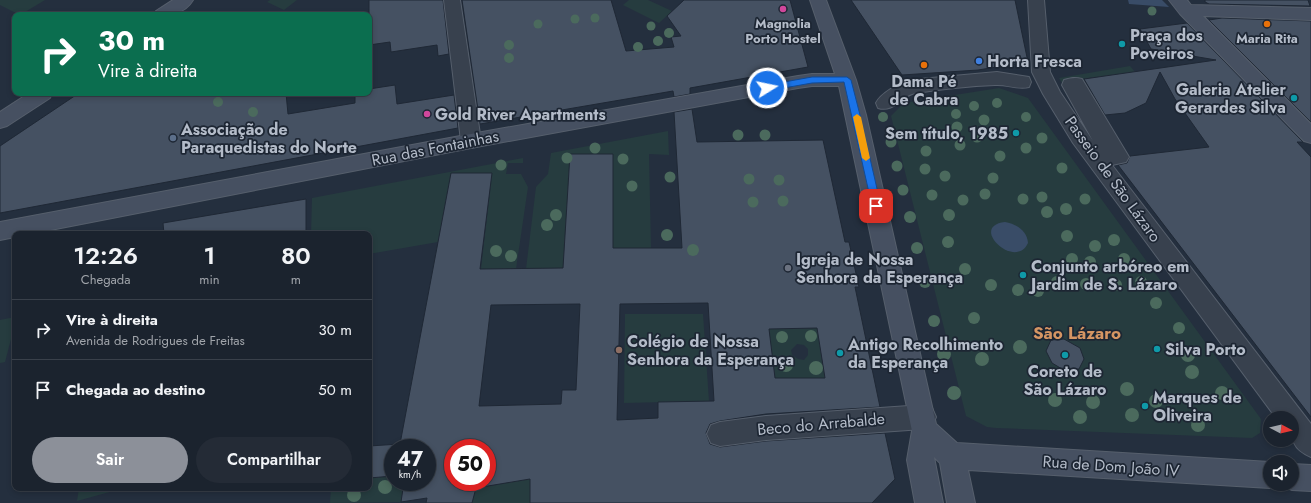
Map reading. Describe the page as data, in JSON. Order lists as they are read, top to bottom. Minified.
{"streets":{"main road":["Rua das Fontainhas","Rua de Dom João IV"],"street":["Passeio de São Lázaro","Beco do Arrabalde"]},"districts":["São Lázaro"],"places":["Magnolia Porto Hostel","Maria Rita","Praça dos Poveiros","Horta Fresca","Dama Pé de Cabra","Galeria Atelier Gerardes Silva","Gold River Apartments","Sem título, 1985","Associação de Paraquedistas do Norte","Igreja de Nossa Senhora da Esperança","Conjunto arbóreo em Jardim de S. Lázaro","Silva Porto","Colégio de Nossa Senhora da Esperança","Antigo Recolhimento da Esperança","Coreto de São Lázaro","Marques de Oliveira"],"north":"right","page":{"turn":["30 m","Vire à direita"],"eta":["12:26","Chegada","1","min","80","m"],"list":[{"name":"Vire à direita","note":"Avenida de Rodrigues de Freitas","value":"30 m"},{"name":"Chegada ao destino","value":"50 m"}],"buttons":["Sair","Compartilhar"],"speed":"47 km/h","limit":"50"}}
